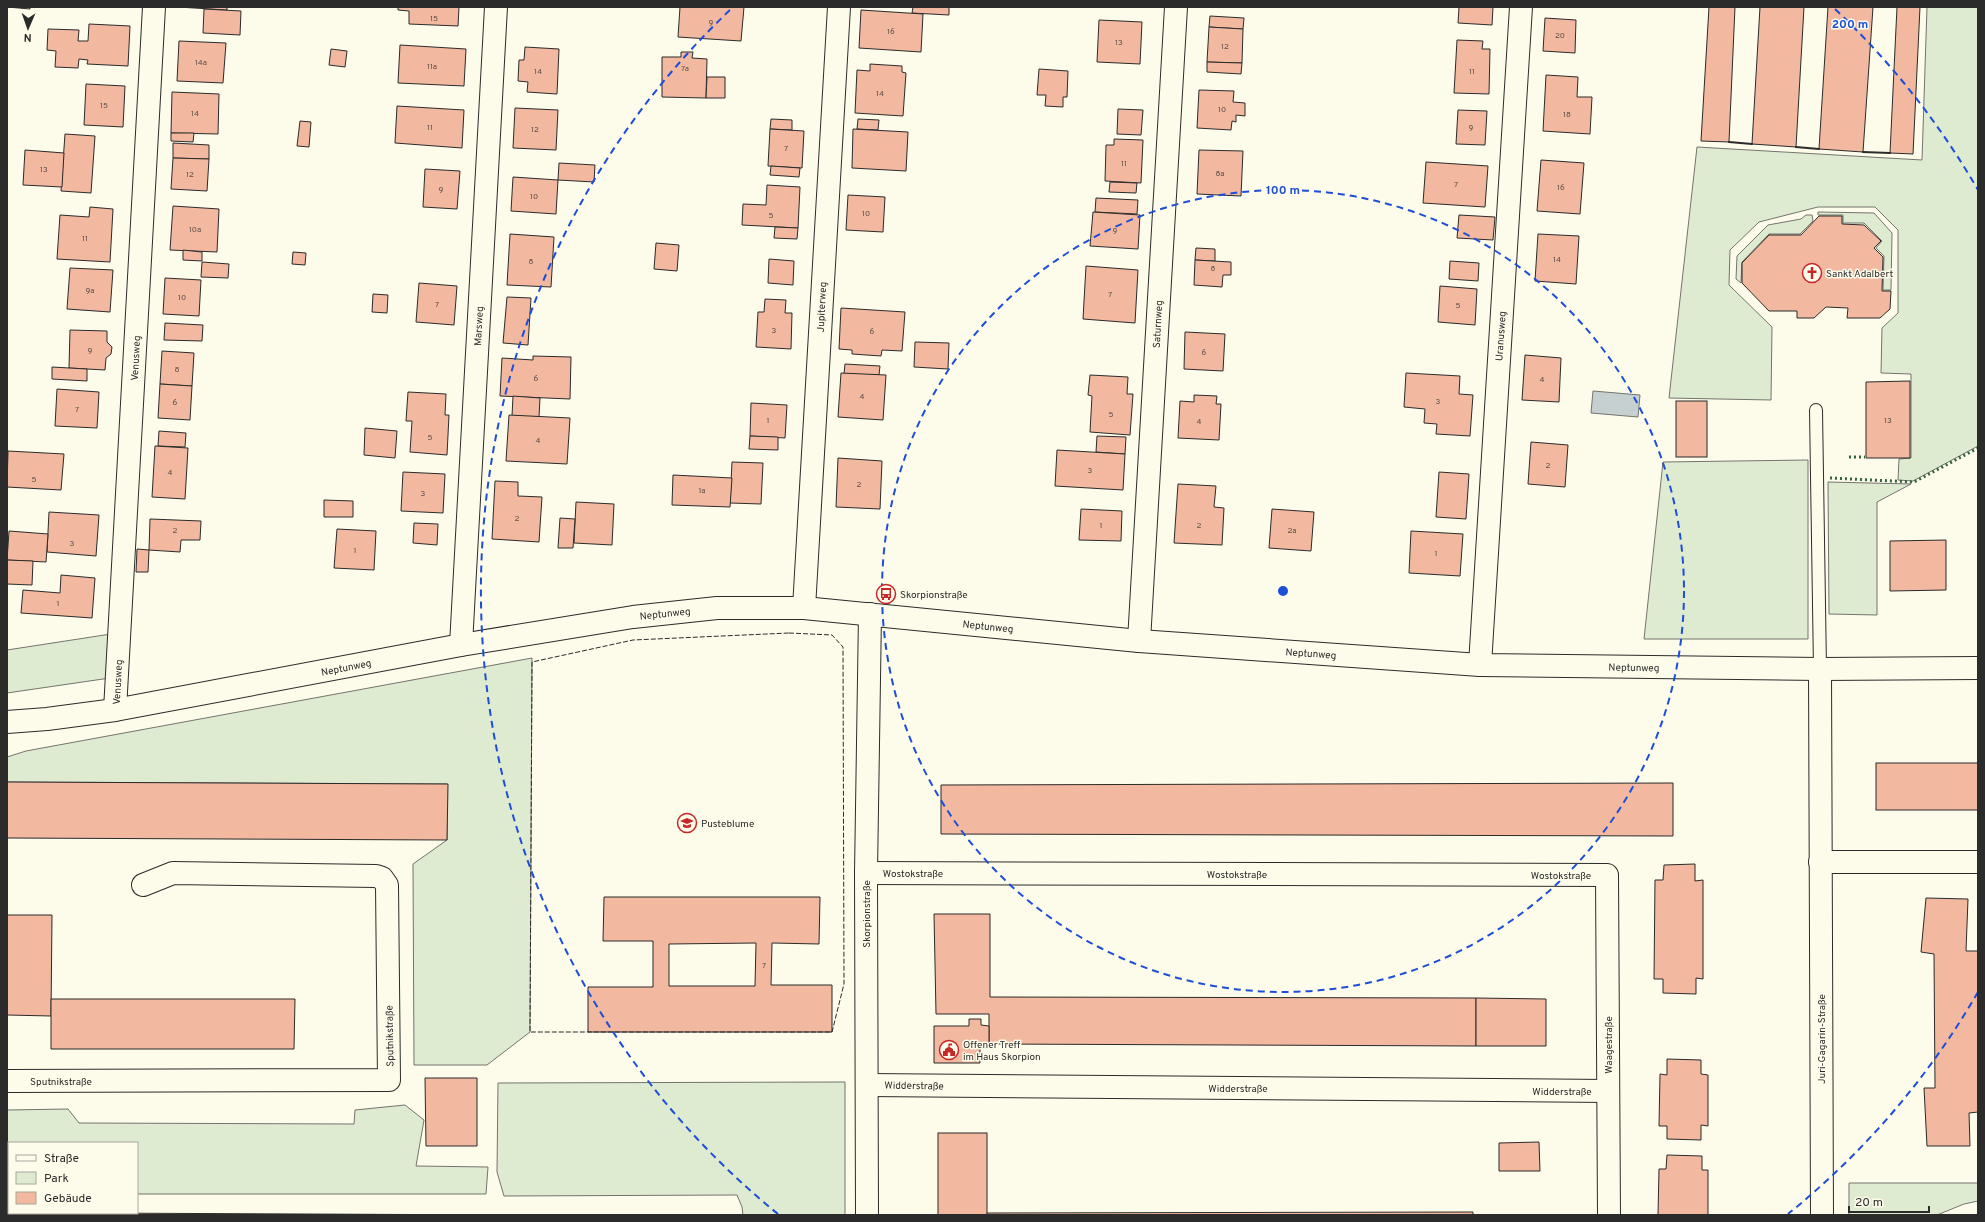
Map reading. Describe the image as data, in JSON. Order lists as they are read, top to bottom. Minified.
{"streets":{"street":["Jupiterweg","Saturnweg","Marsweg","Uranusweg","Venusweg","Neptunweg","Wostokstraße","Skorpionstraße","Sputnikstraße","Juri-Gagarin-Straße","Waagestraße","Widderstraße"]},"crossings":[["Jupiterweg","Neptunweg"],["Saturnweg","Neptunweg"],["Marsweg","Neptunweg"],["Uranusweg","Neptunweg"],["Venusweg","Neptunweg"],["Neptunweg","Skorpionstraße"],["Neptunweg","Juri-Gagarin-Straße"],["Wostokstraße","Skorpionstraße"],["Wostokstraße","Waagestraße"],["Skorpionstraße","Widderstraße"],["Waagestraße","Widderstraße"]],"places":{"church":["Sankt Adalbert"],"bus stop":["Skorpionstraße"],"school or university":["Pusteblume"],"public building":["Offener Treff im Haus Skorpion"]},"house_numbers":["15","9","16","20","13","12","14a","11a","7a","14","11","14","15","10","14","18","11","9","12","7","11","13","8a","12","7","16","9","10","10","5","10a","9","11","14","8","8","9a","7","10","7","5","3","6","9","6","8","6","4","4","3","6","7","5","1","13","4","5","4","2","3","4","5","2","1a","3","2","1","2","2","2a","3","1","1","1","7"],"legend":["Straße","Park","Gebäude"],"scale_bar":"20 m","north":"bottom","rings":["200 m","100 m"]}
